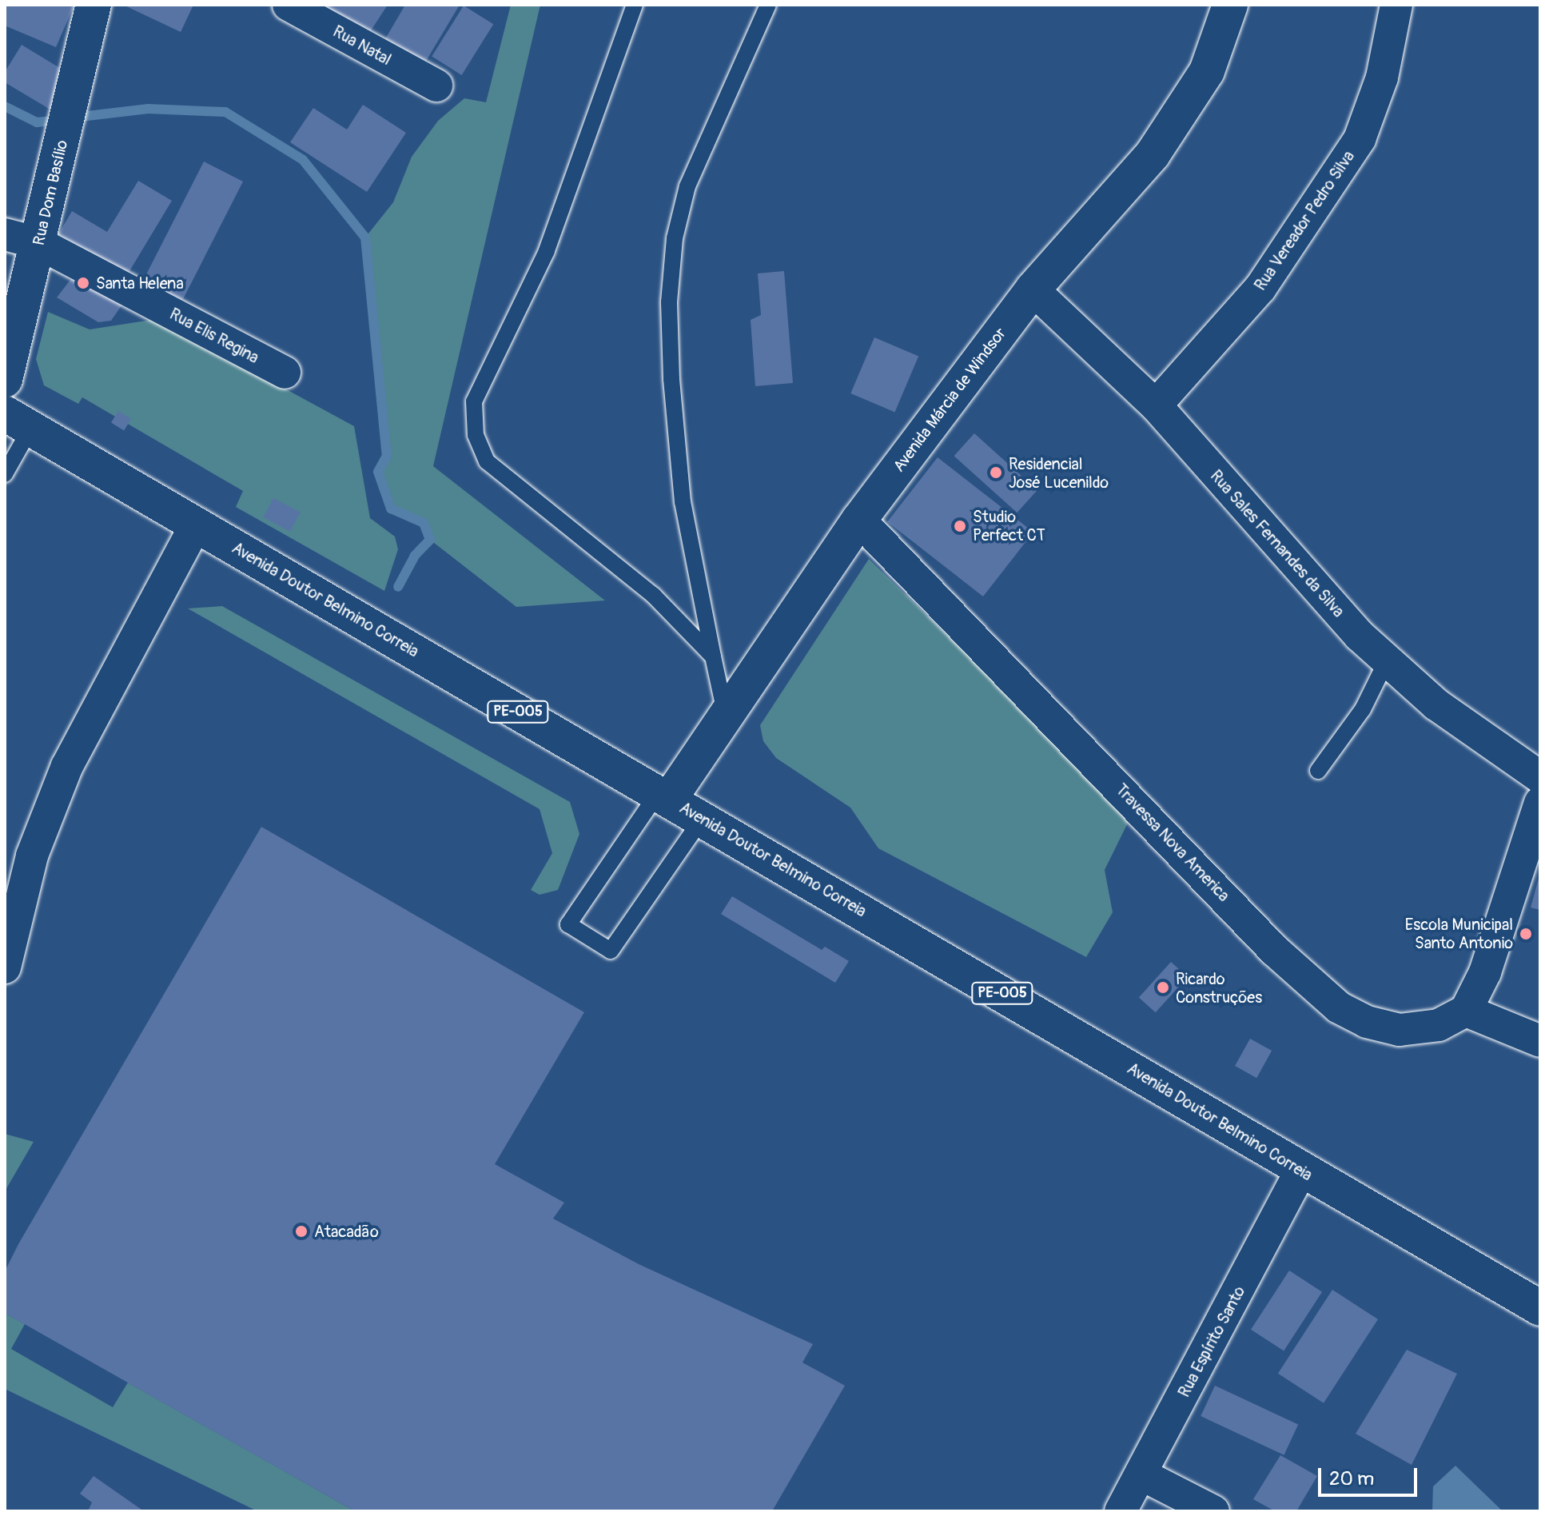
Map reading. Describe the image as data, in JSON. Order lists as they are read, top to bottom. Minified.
{"streets":{"main road":["Rua Dom Basílio","Avenida Márcia de Windsor","Avenida Doutor Belmino Correia","PE-005"],"street":["Rua Natal","Rua Vereador Pedro Silva","Rua Elis Regina","Rua Sales Fernandes da Silva","Travessa Nova America","Rua Espírito Santo"]},"crossings":[["Rua Dom Basílio","Rua Elis Regina"],["Rua Vereador Pedro Silva","Rua Sales Fernandes da Silva"],["Avenida Márcia de Windsor","Rua Sales Fernandes da Silva"],["Avenida Márcia de Windsor","Avenida Doutor Belmino Correia"],["Avenida Márcia de Windsor","Travessa Nova America"],["Avenida Doutor Belmino Correia","Rua Espírito Santo"]],"places":["Santa Helena","Residencial José Lucenildo","Studio Perfect CT","Escola Municipal Santo Antonio","Ricardo Construções","Atacadão"],"scale_bar":"20 m"}
